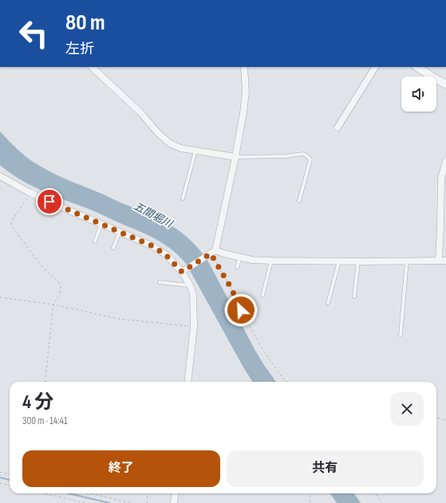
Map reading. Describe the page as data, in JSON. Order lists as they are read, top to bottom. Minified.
{"water":["五間堀川"],"page":{"turn":["80 m","左折"],"heading":["4 分","300 m · 14:41"],"buttons":["終了","共有"]}}
